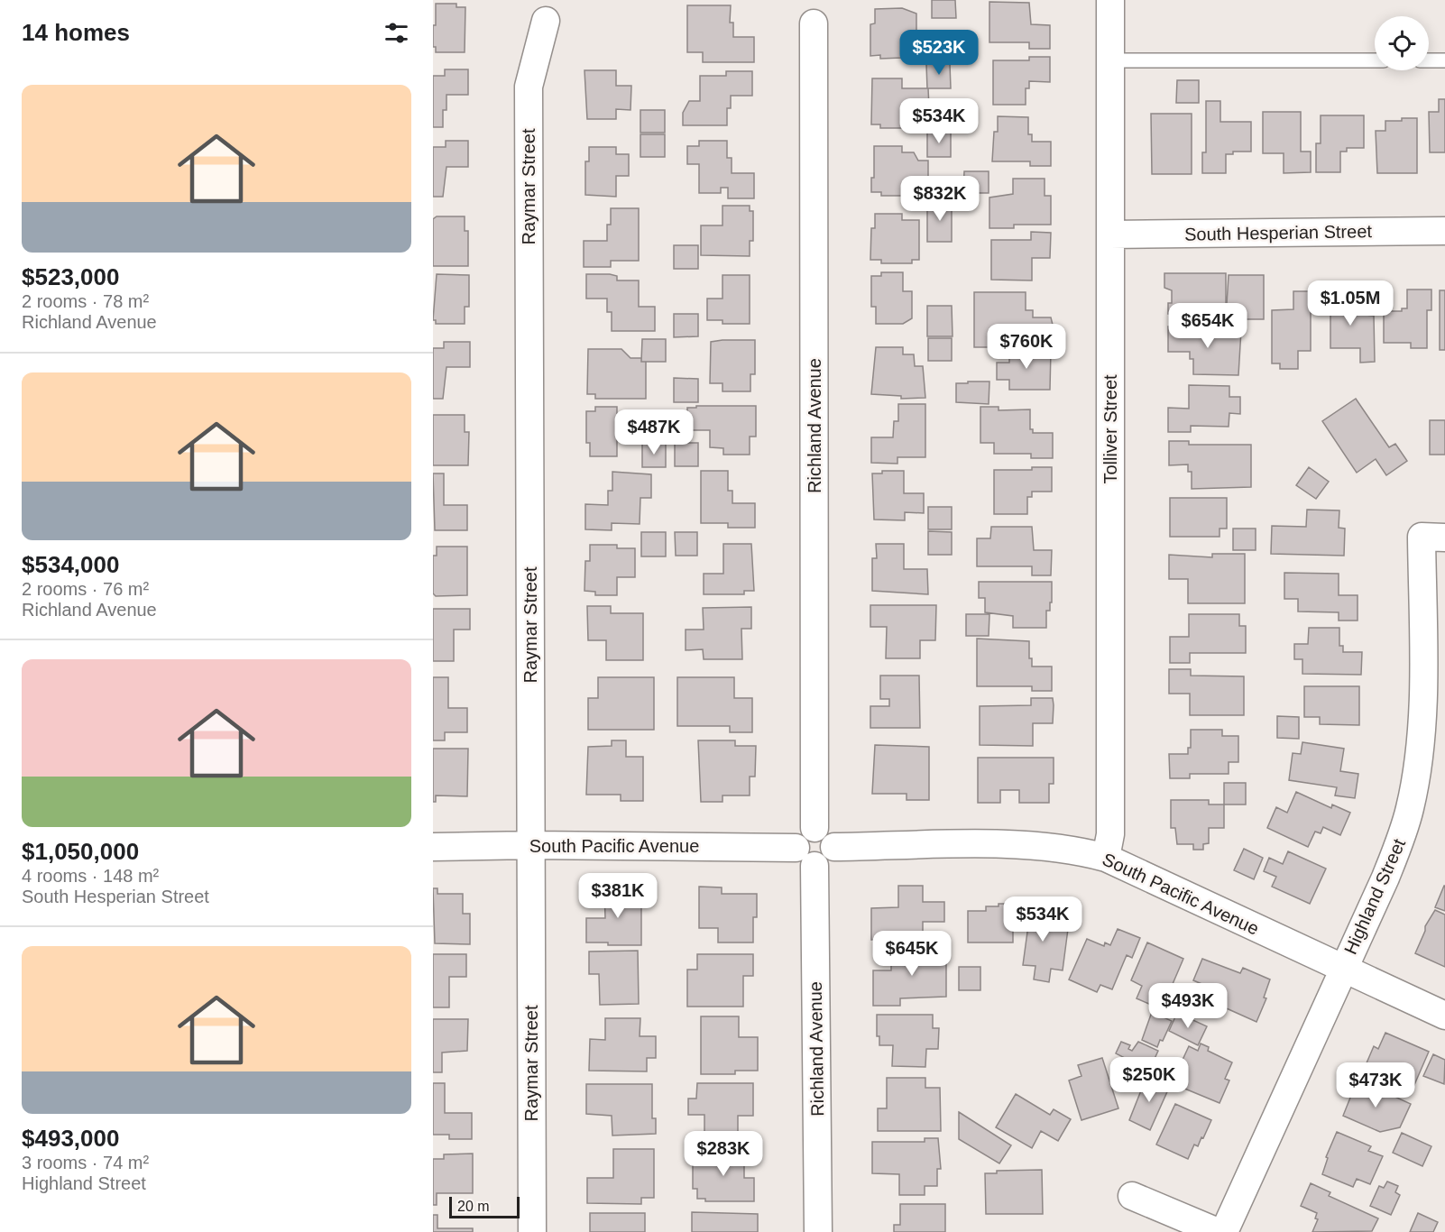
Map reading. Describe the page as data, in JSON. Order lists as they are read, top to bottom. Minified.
{"streets":{"street":["Raymar Street","South Hesperian Street","Richland Avenue","Tolliver Street","South Pacific Avenue","Highland Street"]},"crossings":[["Raymar Street","South Pacific Avenue"],["South Hesperian Street","Tolliver Street"],["Richland Avenue","South Pacific Avenue"],["Tolliver Street","South Pacific Avenue"],["South Pacific Avenue","Highland Street"]],"scale_bar":"20 m","page":{"heading":"14 homes","price":["$523K","$534K","$832K","$1.05M","$654K","$760K","$487K","$381K","$534K","$645K","$493K","$250K","$473K","$283K"],"list":[{"name":"$523,000","note":"2 rooms · 78 m² · Richland Avenue"},{"name":"$534,000","note":"2 rooms · 76 m² · Richland Avenue"},{"name":"$1,050,000","note":"4 rooms · 148 m² · South Hesperian Street"},{"name":"$493,000","note":"3 rooms · 74 m² · Highland Street"}],"scale":"20 m"}}
